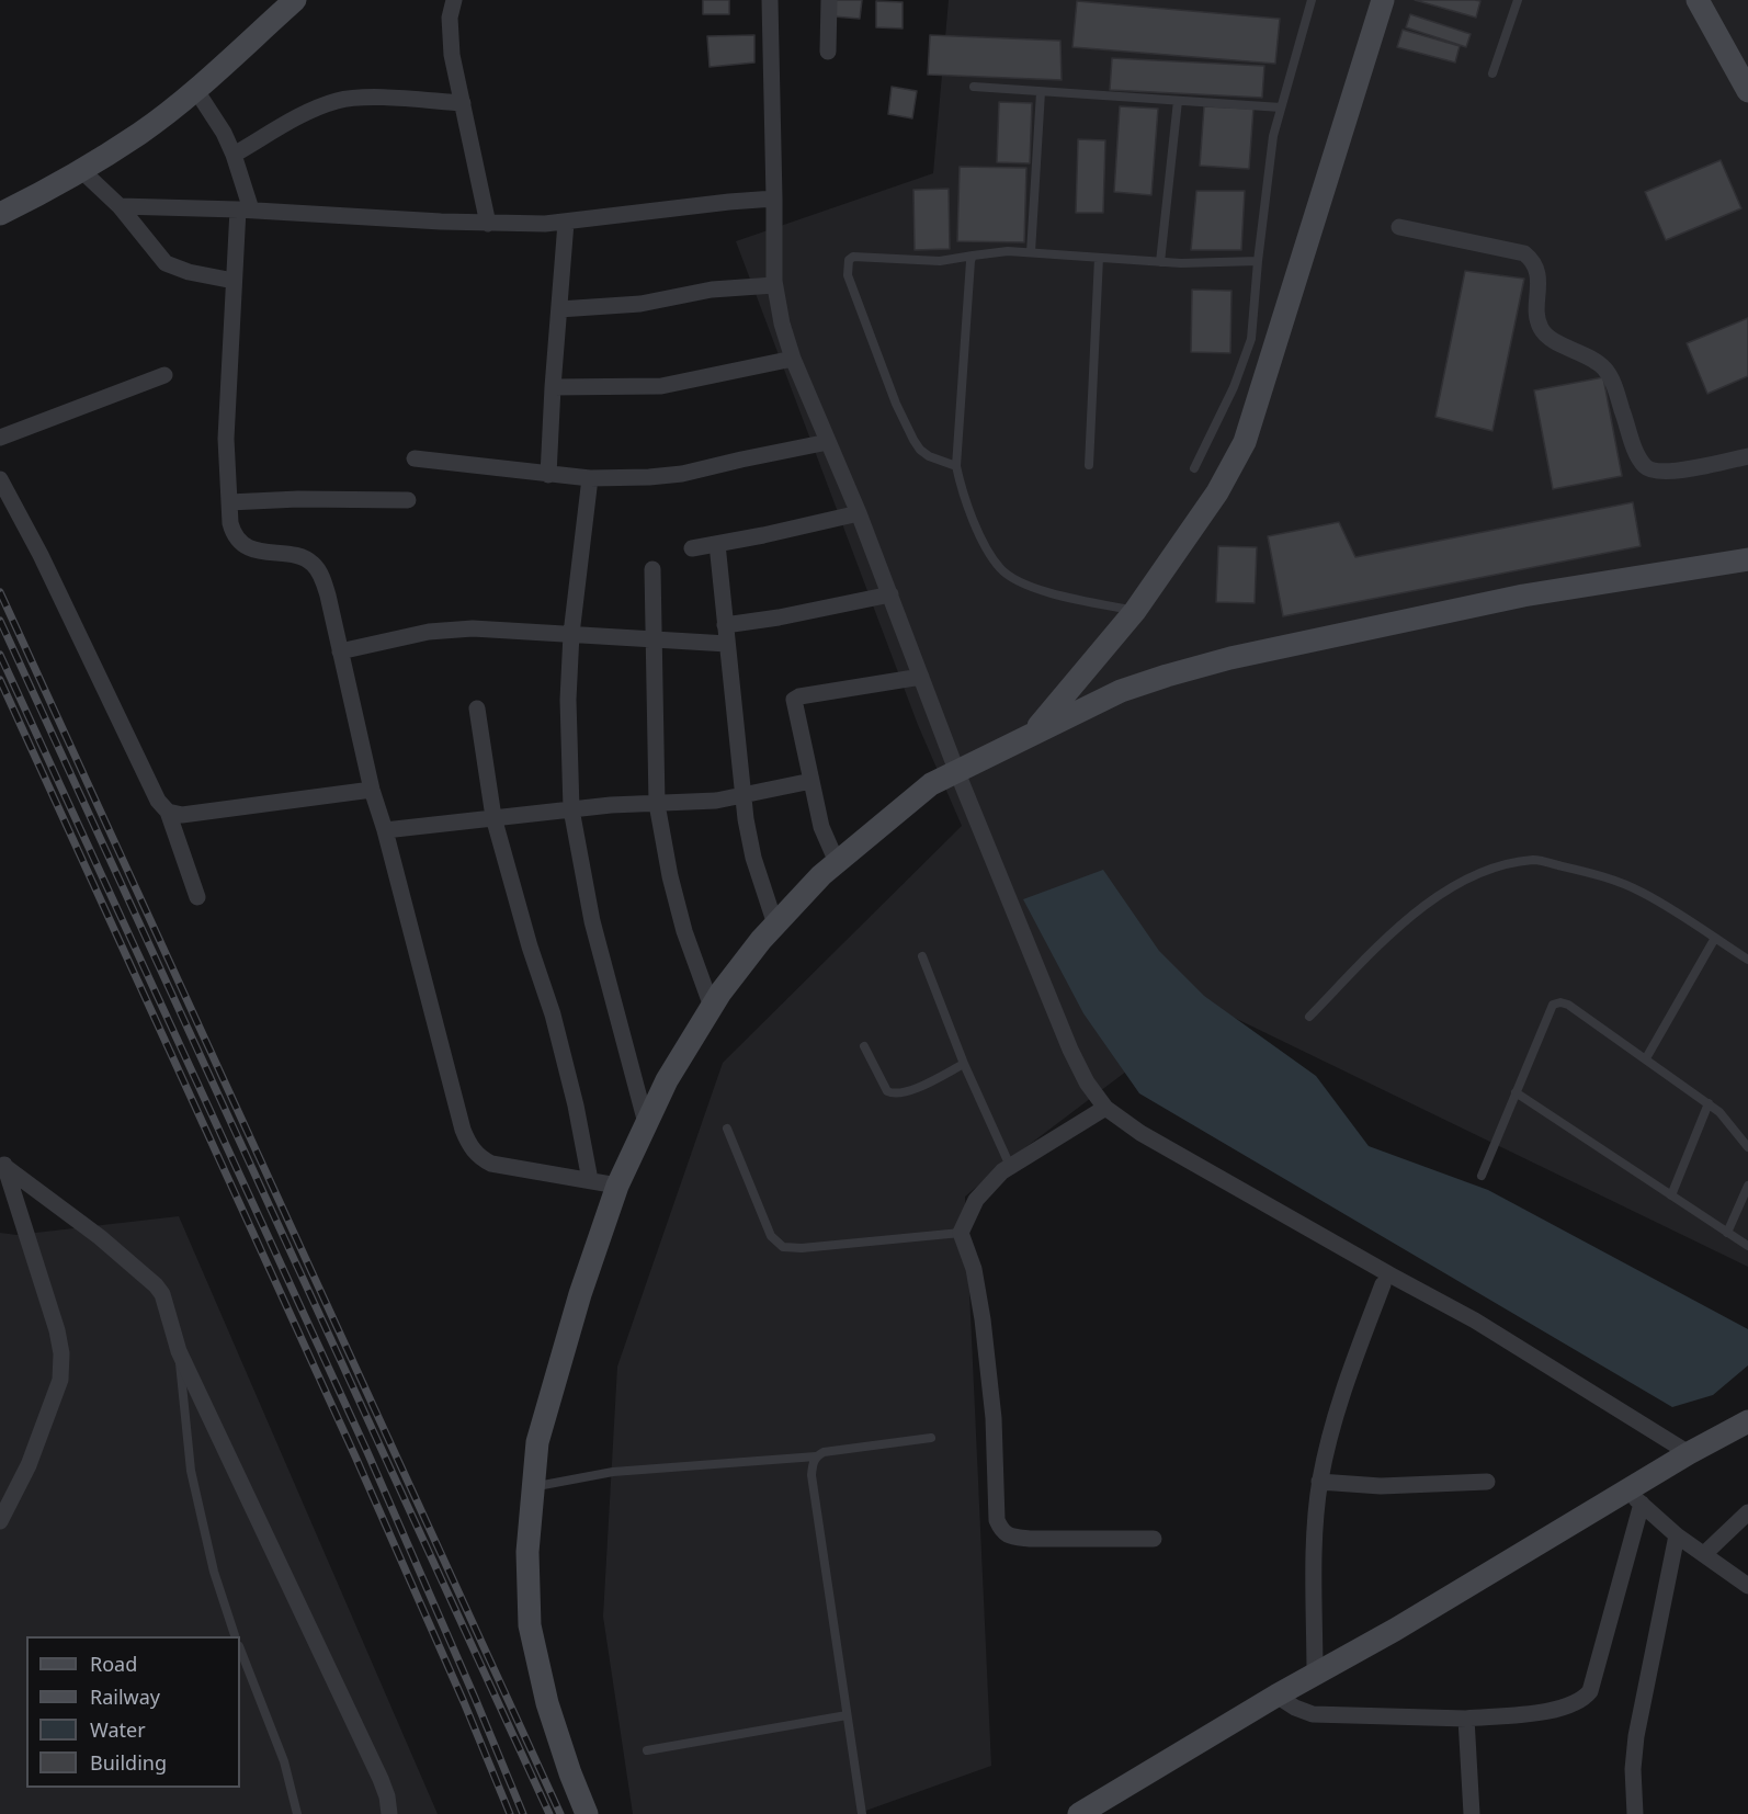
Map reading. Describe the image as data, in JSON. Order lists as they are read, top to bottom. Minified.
{"legend":["Road","Railway","Water","Building"]}
